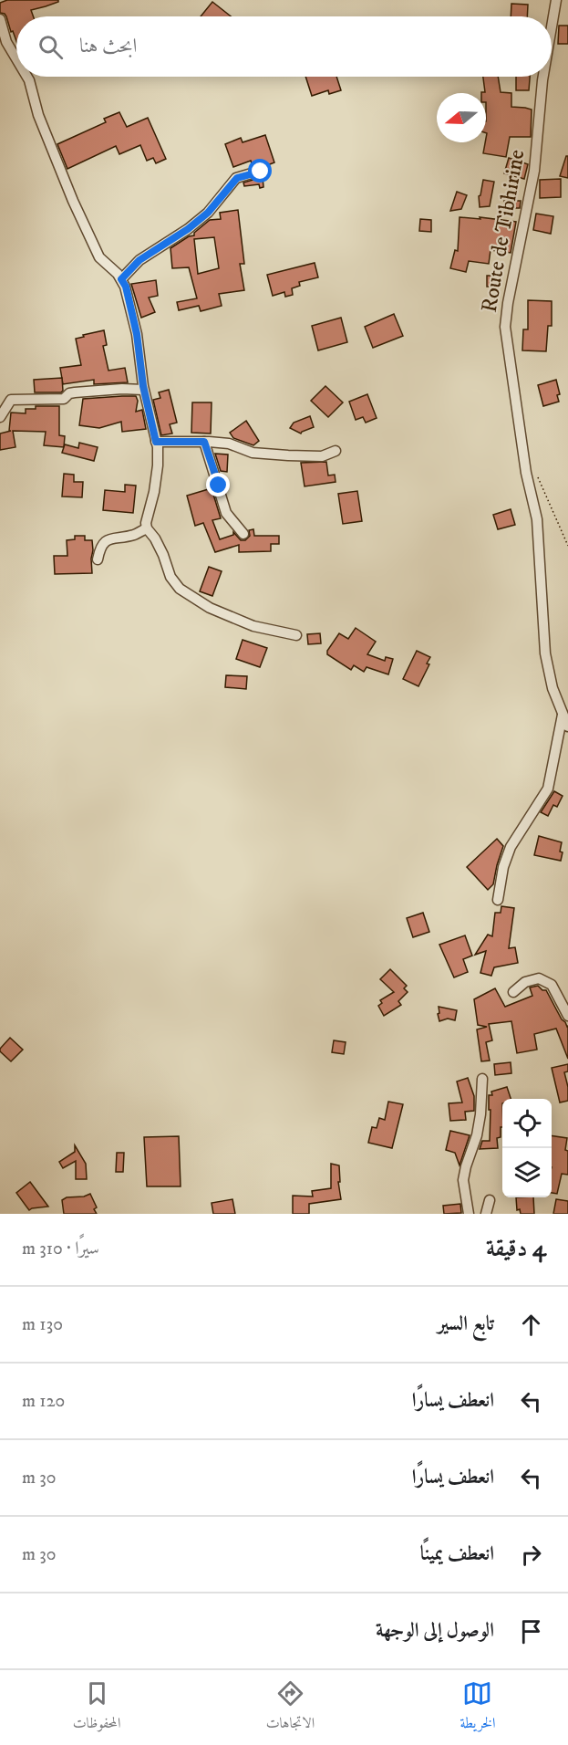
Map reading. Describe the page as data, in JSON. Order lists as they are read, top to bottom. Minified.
{"streets":{"street":["Route de Tibhirine"]},"north":"left","page":{"search":"ابحث هنا","heading":["4 دقيقة","سيرًا · 310 m"],"list":[["تابع السير","130 m"],["انعطف يسارًا","120 m"],["انعطف يسارًا","30 m"],["انعطف يمينًا","30 m"],"الوصول إلى الوجهة"],"nav":["الخريطة","الاتجاهات","المحفوظات"]}}
